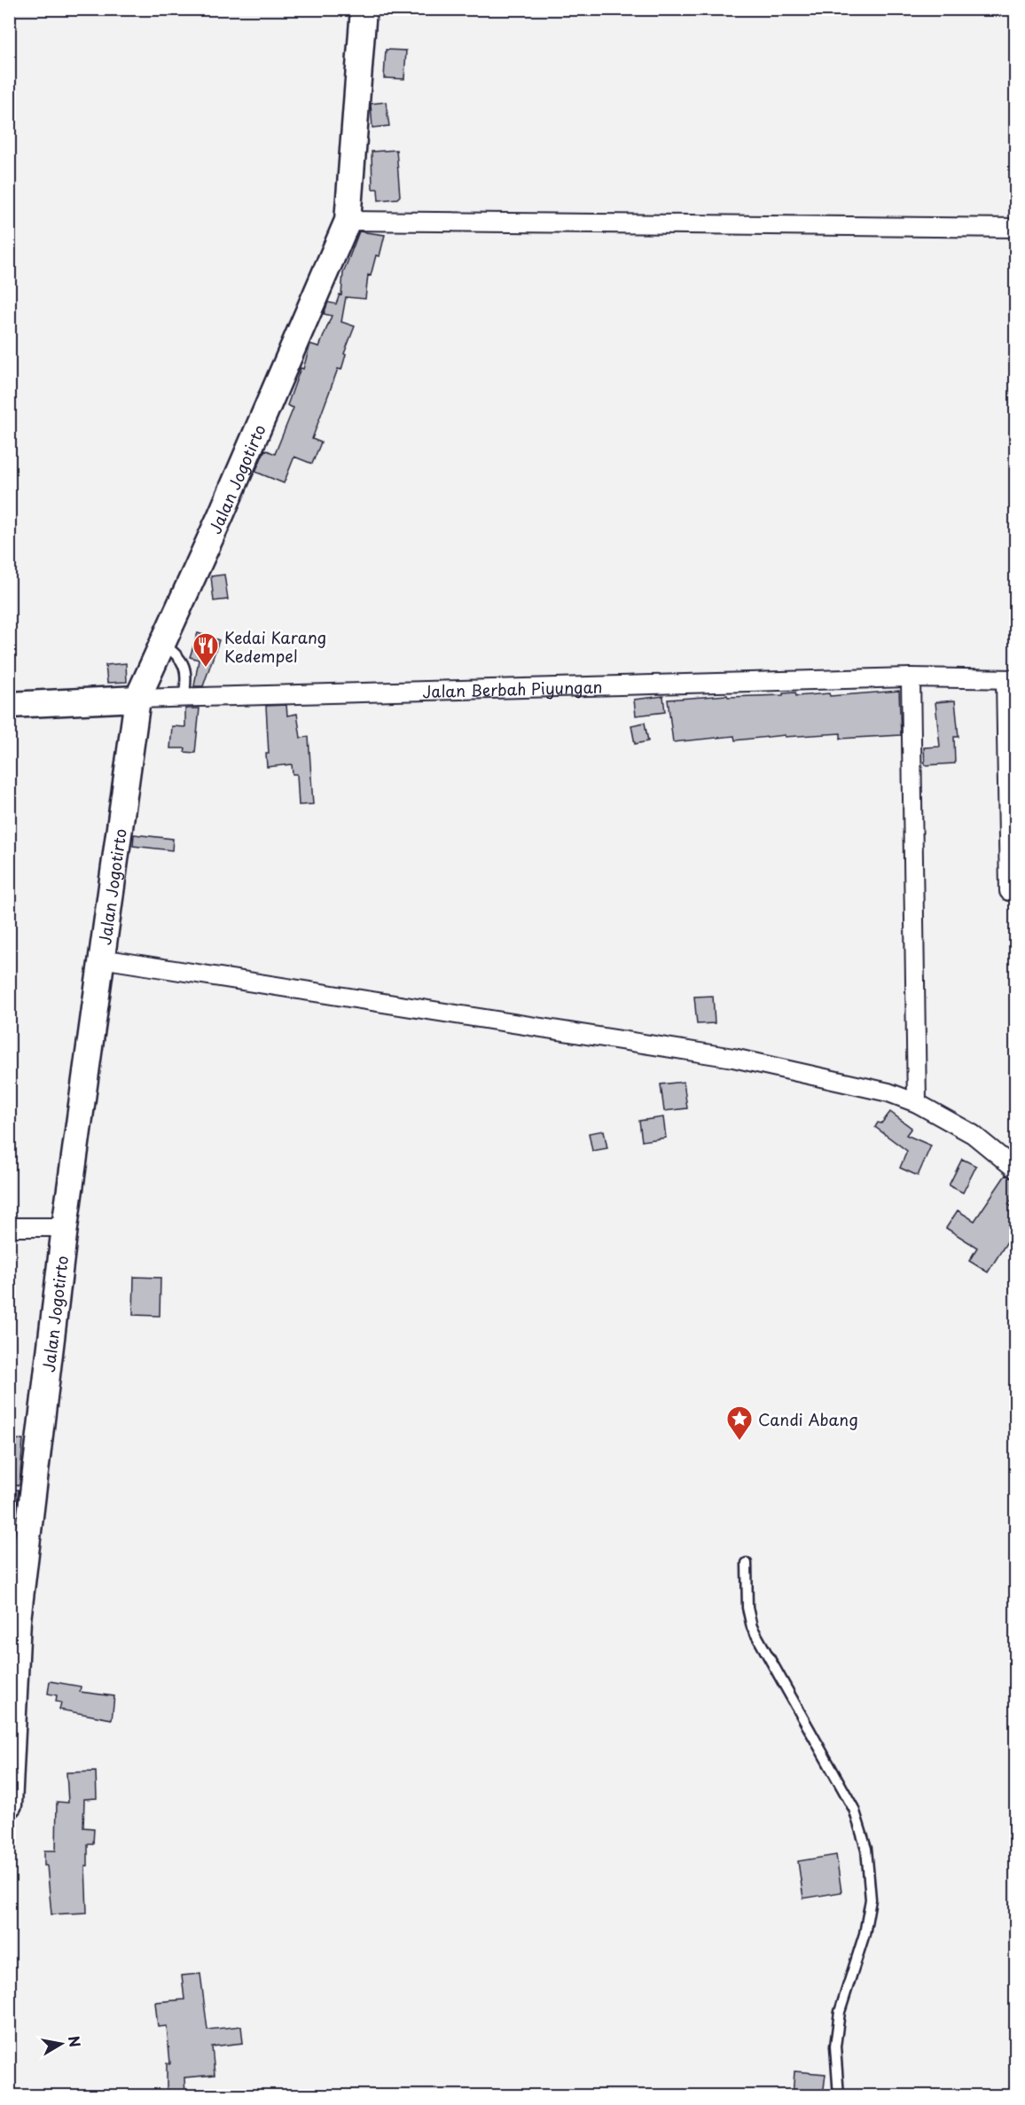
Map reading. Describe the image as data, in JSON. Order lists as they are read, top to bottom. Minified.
{"streets":{"street":["Jalan Jogotirto","Jalan Berbah Piyungan"]},"crossings":[["Jalan Jogotirto","Jalan Berbah Piyungan"]],"places":{"restaurant":["Kedai Karang Kedempel"],"place":["Candi Abang"]},"north":"right"}
